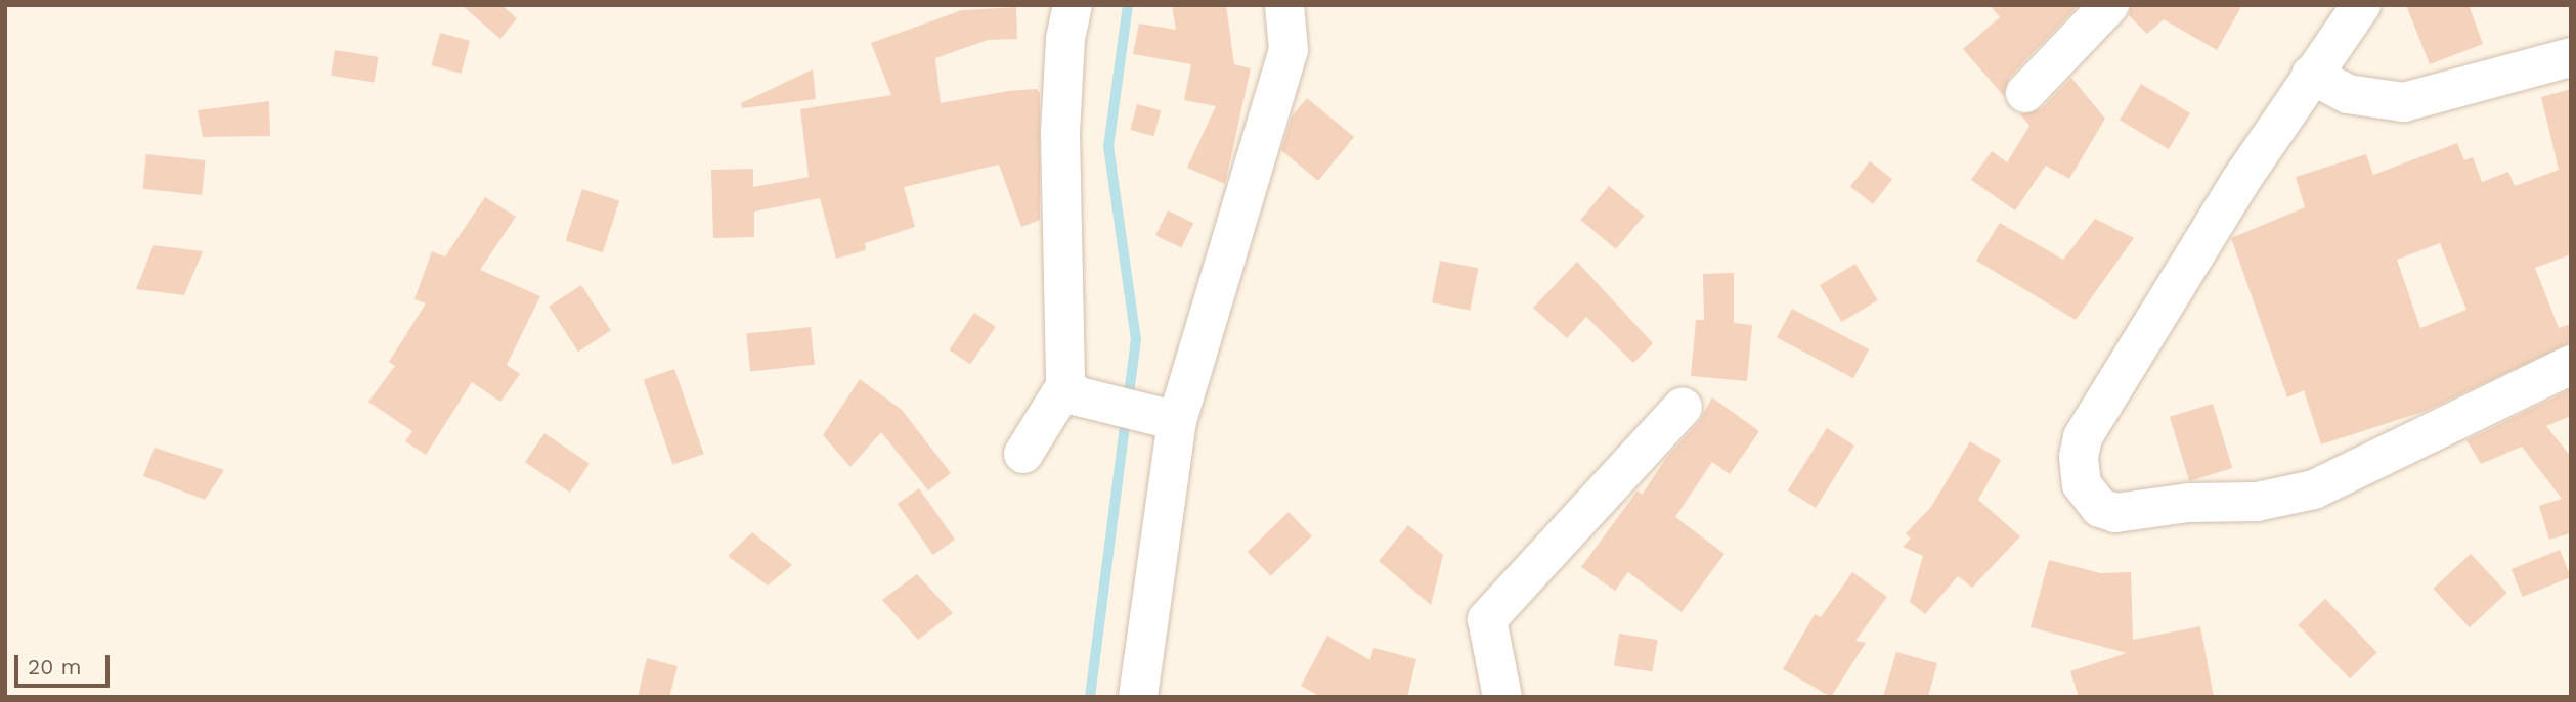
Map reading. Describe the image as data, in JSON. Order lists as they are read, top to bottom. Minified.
{"scale_bar":"20 m"}
